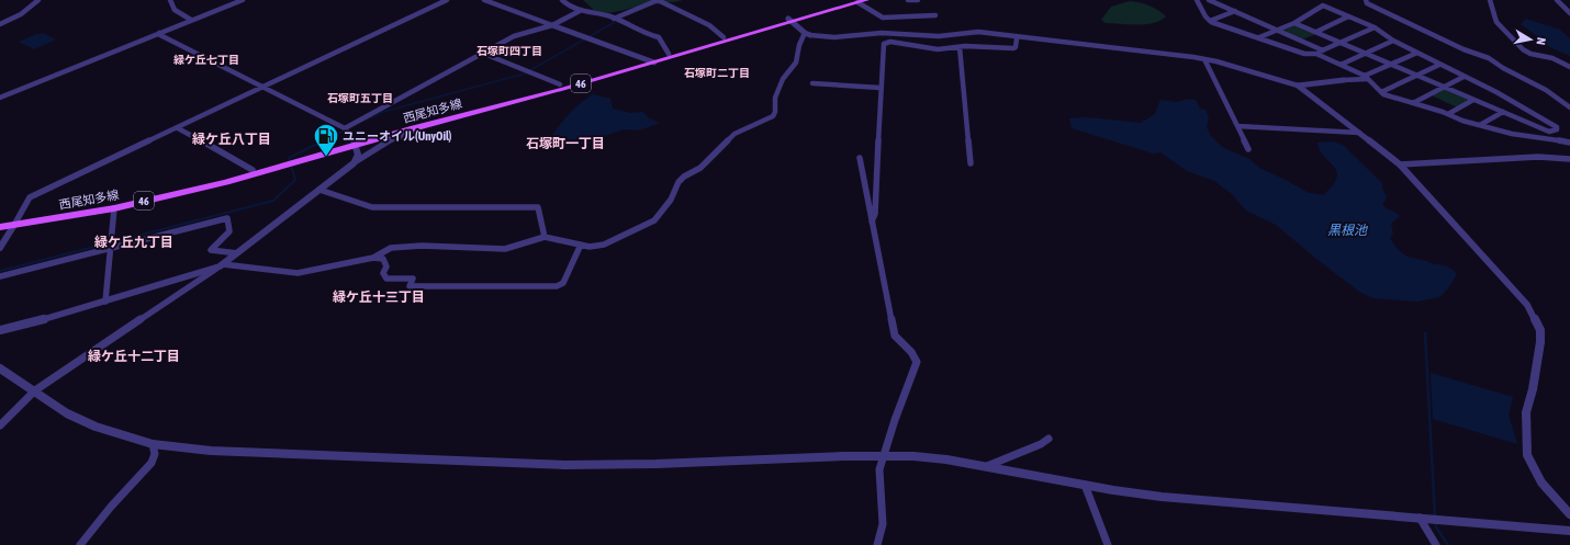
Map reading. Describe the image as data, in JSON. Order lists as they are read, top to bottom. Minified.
{"streets":{"main road":["46","西尾知多線"]},"districts":["石塚町四丁目","緑ケ丘七丁目","石塚町二丁目","石塚町五丁目","緑ケ丘八丁目","石塚町一丁目","緑ケ丘九丁目","緑ケ丘十三丁目","緑ケ丘十二丁目"],"water":["黒根池"],"places":{"fuel station":["ユニーオイル(UnyOil)"]},"north":"right"}
